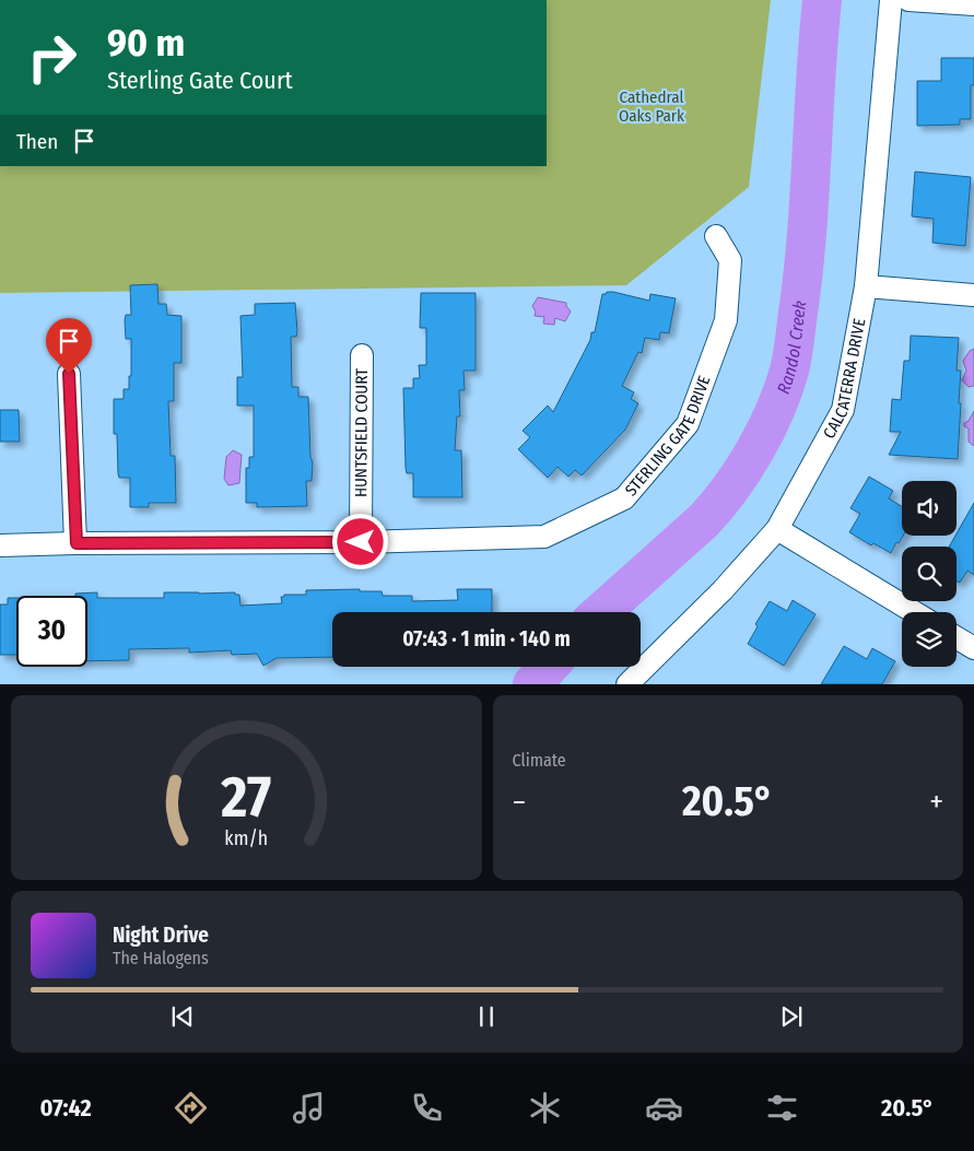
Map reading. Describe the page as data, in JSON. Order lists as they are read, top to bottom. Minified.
{"streets":{"street":["CALCATERRA DRIVE","HUNTSFIELD COURT","STERLING GATE DRIVE"]},"crossings":[["HUNTSFIELD COURT","STERLING GATE DRIVE"]],"water":["Randol Creek"],"parks":["Cathedral Oaks Park"],"page":{"turn":["90 m","Sterling Gate Court"],"then":"Then","limit":"30","trip":"07:43 · 1 min · 140 m","tile":"Climate","heat":["−","20.5°","+"],"song":["Night Drive","The Halogens"],"tabs":["07:42","20.5°"],"gauge":["27","km/h"]}}
